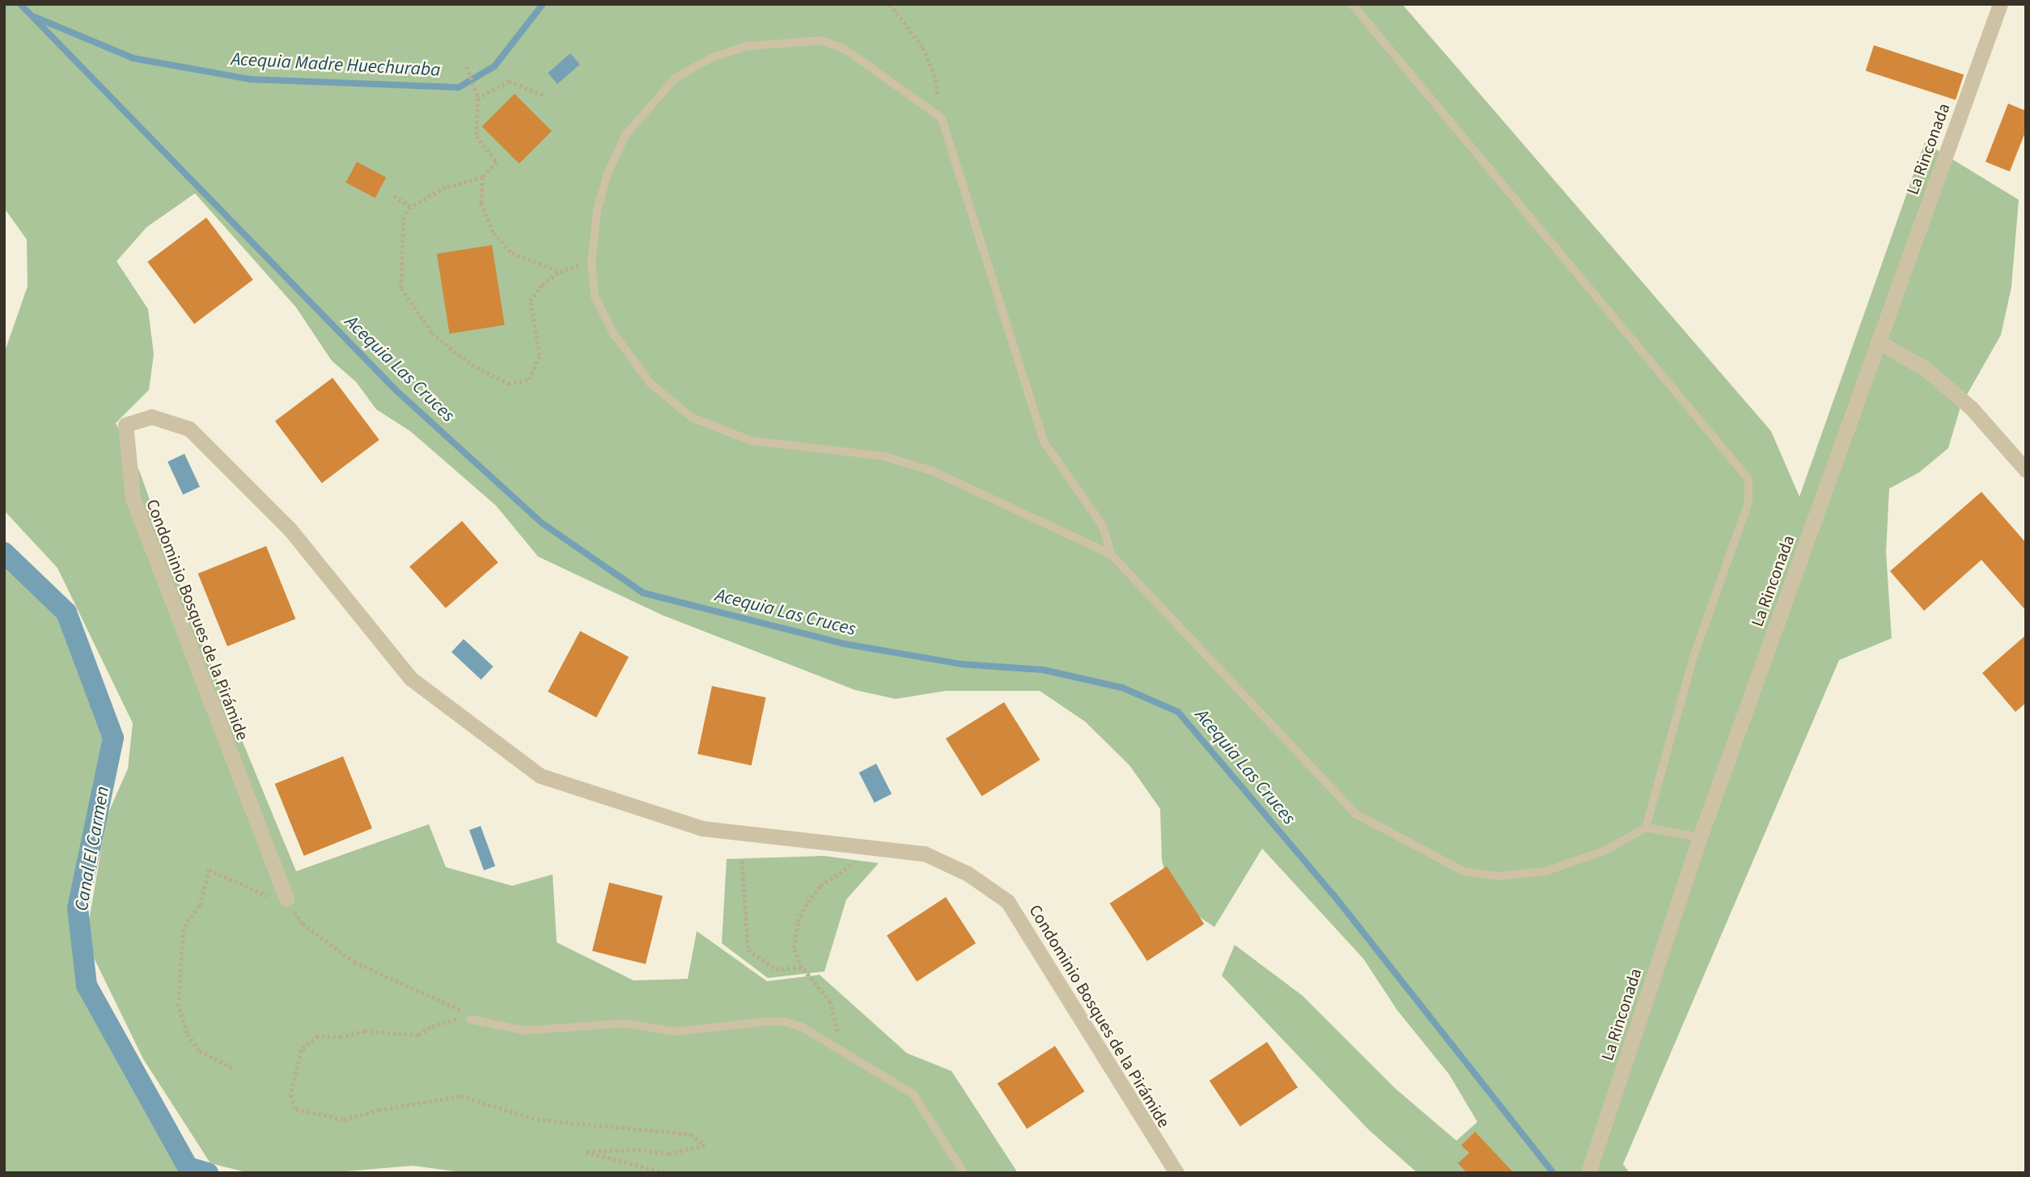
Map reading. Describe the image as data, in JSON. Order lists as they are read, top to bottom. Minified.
{"streets":{"street":["La Rinconada","Condominio Bosques de la Pirámide"]},"water":["Acequia Madre Huechuraba","Acequia Las Cruces","Canal El Carmen"]}
